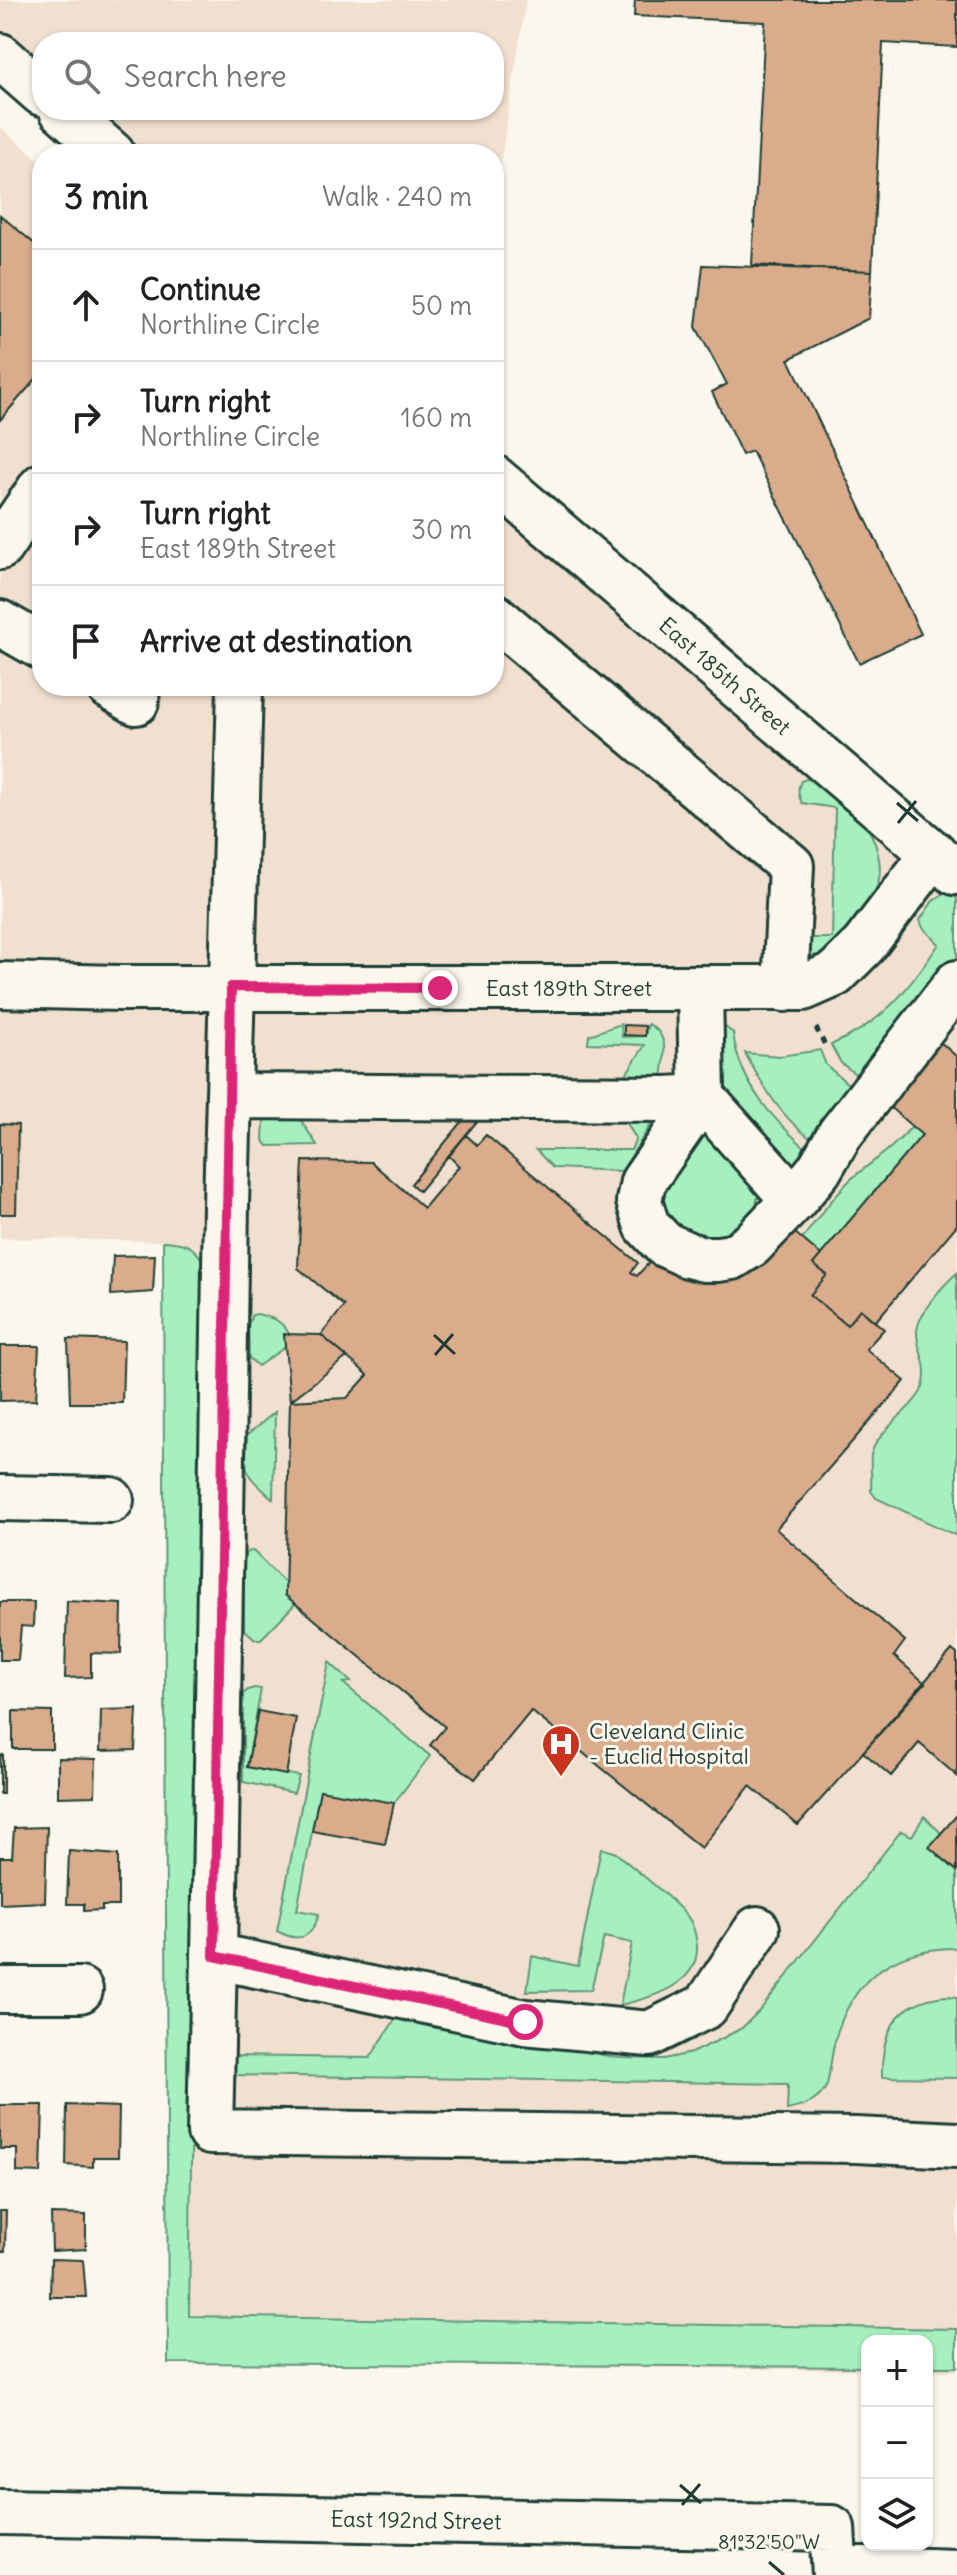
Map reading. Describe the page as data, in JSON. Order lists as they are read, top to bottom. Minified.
{"streets":{"street":["East 185th Street","East 189th Street","East 192nd Street"]},"crossings":[["East 185th Street","East 189th Street"]],"places":{"hospital":["Cleveland Clinic - Euclid Hospital"]},"page":{"search":"Search here","heading":["3 min","Walk · 240 m"],"list":[["Continue","Northline Circle","50 m"],["Turn right","Northline Circle","160 m"],["Turn right","East 189th Street","30 m"],"Arrive at destination"],"map_buttons":["+","−"]},"coordinates":["81°32'50\"W"]}
